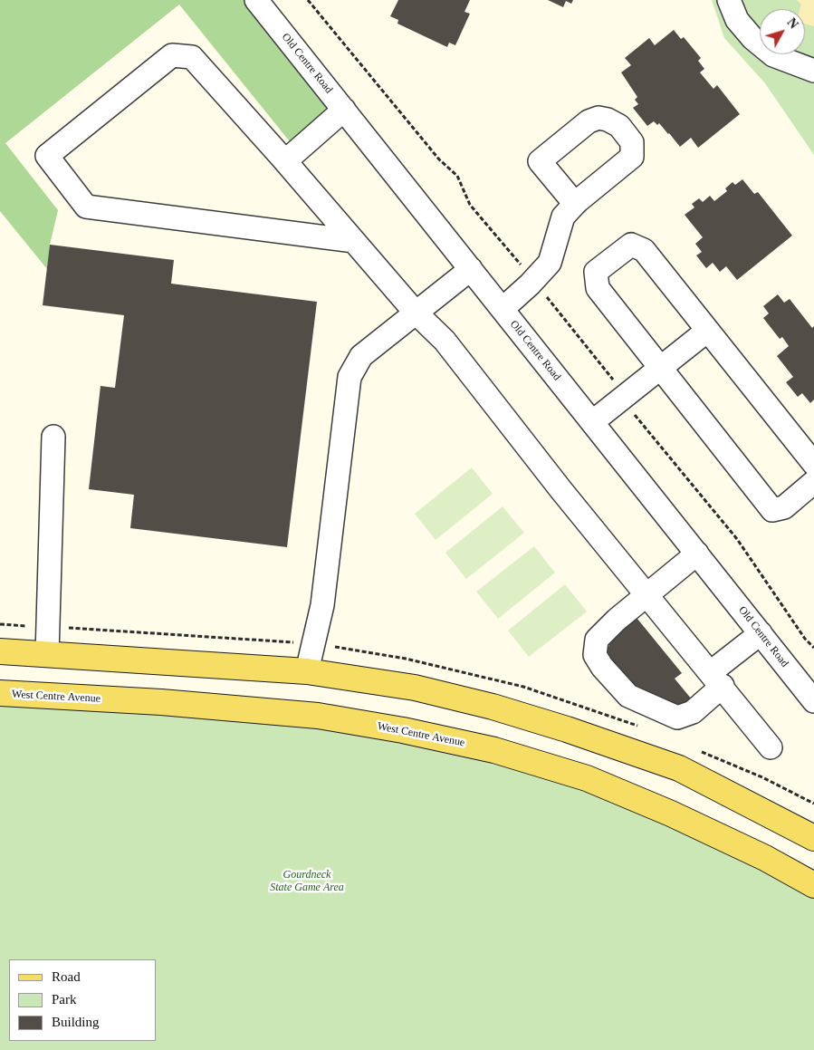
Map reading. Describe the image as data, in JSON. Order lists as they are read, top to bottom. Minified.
{"streets":{"main road":["West Centre Avenue"],"street":["Old Centre Road"]},"parks":["Gourdneck State Game Area"],"legend":["Road","Park","Building"],"north":"top right"}
